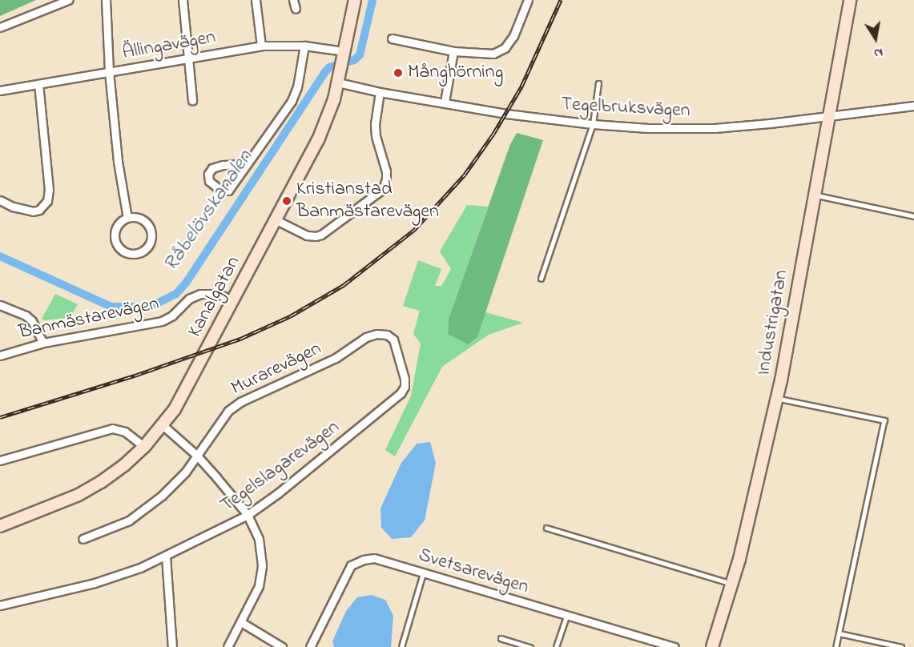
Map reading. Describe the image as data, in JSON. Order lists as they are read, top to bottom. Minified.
{"streets":{"street":["Ällingavägen","Tegelbruksvägen","Kanalgatan","Banmästarevägen","Industrigatan","Murarevägen","Tegelslagarevägen","Svetsarevägen"]},"crossings":[["Ällingavägen","Kanalgatan"],["Tegelbruksvägen","Kanalgatan"],["Tegelbruksvägen","Industrigatan"],["Kanalgatan","Banmästarevägen"],["Murarevägen","Tegelslagarevägen"]],"water":["Råbelövskanalen"],"places":["Månghörning","Kristianstad Banmästarevägen"],"north":"bottom"}
